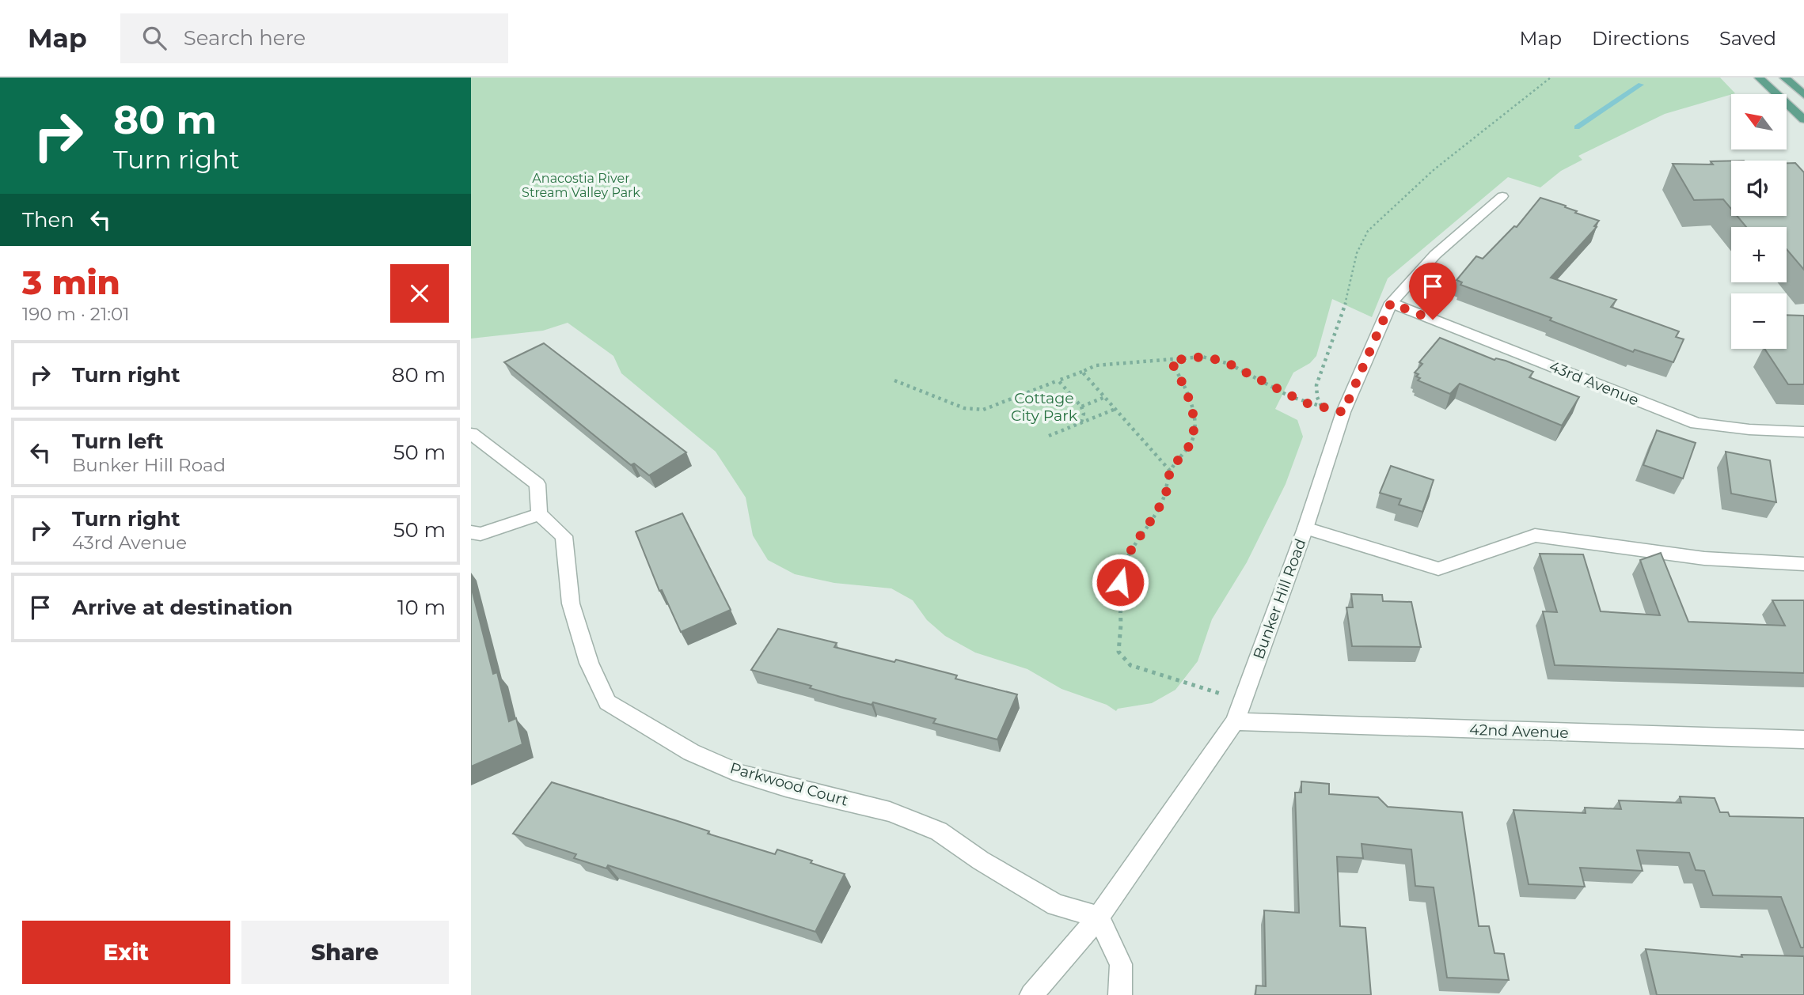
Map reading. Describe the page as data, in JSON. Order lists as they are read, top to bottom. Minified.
{"streets":{"street":["43rd Avenue","Bunker Hill Road","42nd Avenue","Parkwood Court"]},"crossings":[["43rd Avenue","Bunker Hill Road"],["Bunker Hill Road","42nd Avenue"],["Bunker Hill Road","Parkwood Court"]],"parks":["Anacostia River Stream Valley Park","Cottage City Park"],"north":"top left","page":{"header":"Map","search":"Search here","nav":["Map","Directions","Saved"],"turn":["80 m","Turn right"],"map_buttons":["+","−"],"then":"Then","heading":["3 min","190 m · 21:01"],"list":[{"name":"Turn right","value":"80 m"},{"name":"Turn left","note":"Bunker Hill Road","value":"50 m"},{"name":"Turn right","note":"43rd Avenue","value":"50 m"},{"name":"Arrive at destination","value":"10 m"}],"buttons":["Exit","Share"]}}
